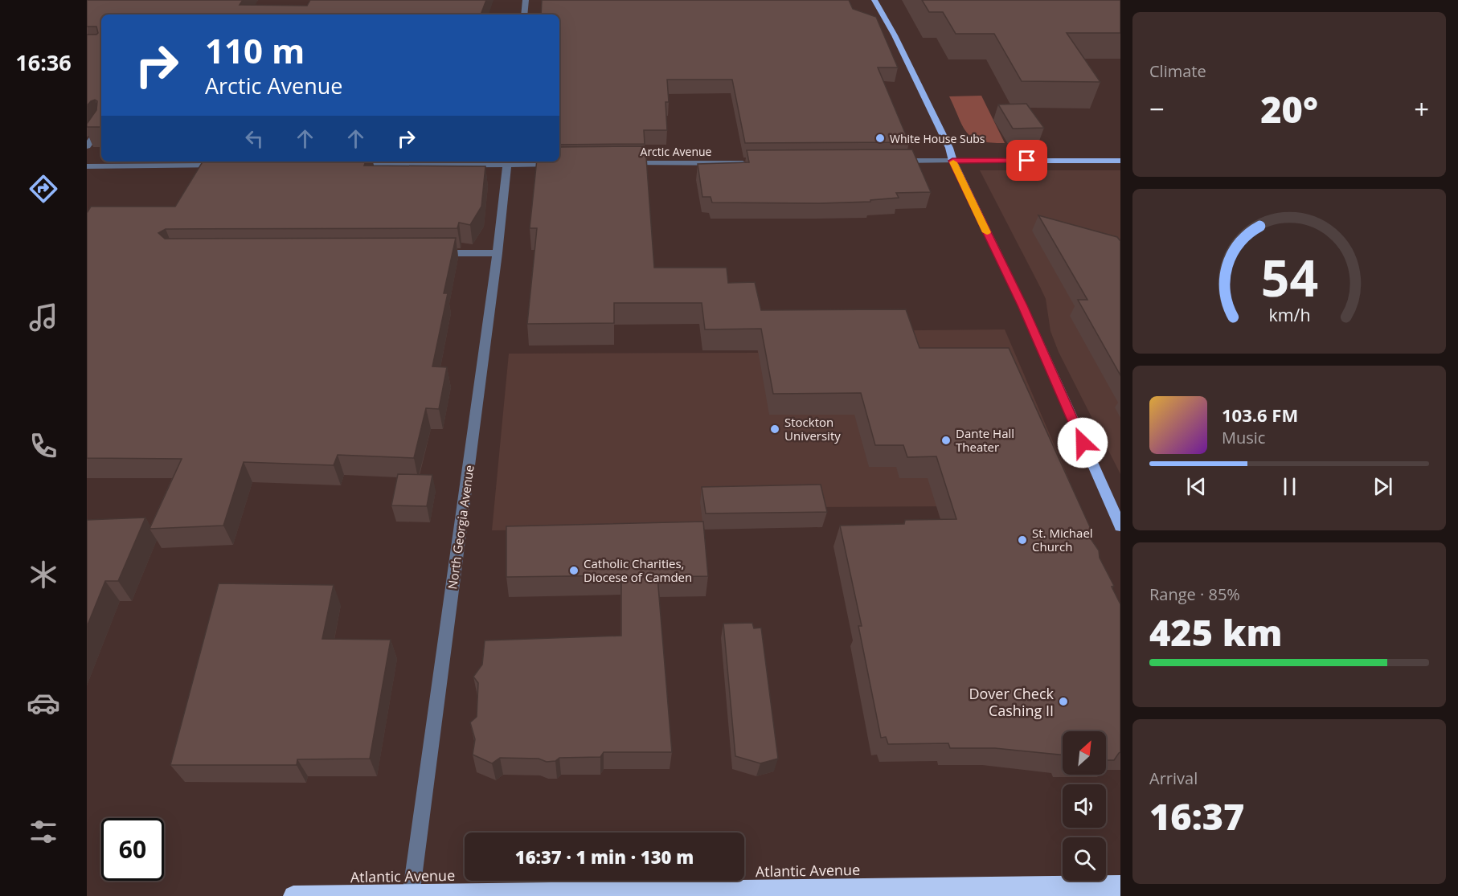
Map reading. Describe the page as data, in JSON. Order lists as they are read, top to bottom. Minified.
{"streets":{"highway":["Atlantic Avenue"],"street":["Arctic Avenue","North Georgia Avenue"]},"crossings":[["North Georgia Avenue","Atlantic Avenue"]],"places":["White House Subs","Stockton University","Dante Hall Theater","St. Michael Church","Catholic Charities, Diocese of Camden","Dover Check Cashing II"],"north":"top right","page":{"tabs":"16:36","tile":["Climate",["Range · 85%","425 km"],["Arrival","16:37"]],"turn":["110 m","Arctic Avenue"],"heat":["−","20°","+"],"song":["103.6 FM","Music"],"limit":"60","trip":"16:37 · 1 min · 130 m","gauge":["54","km/h"]}}
